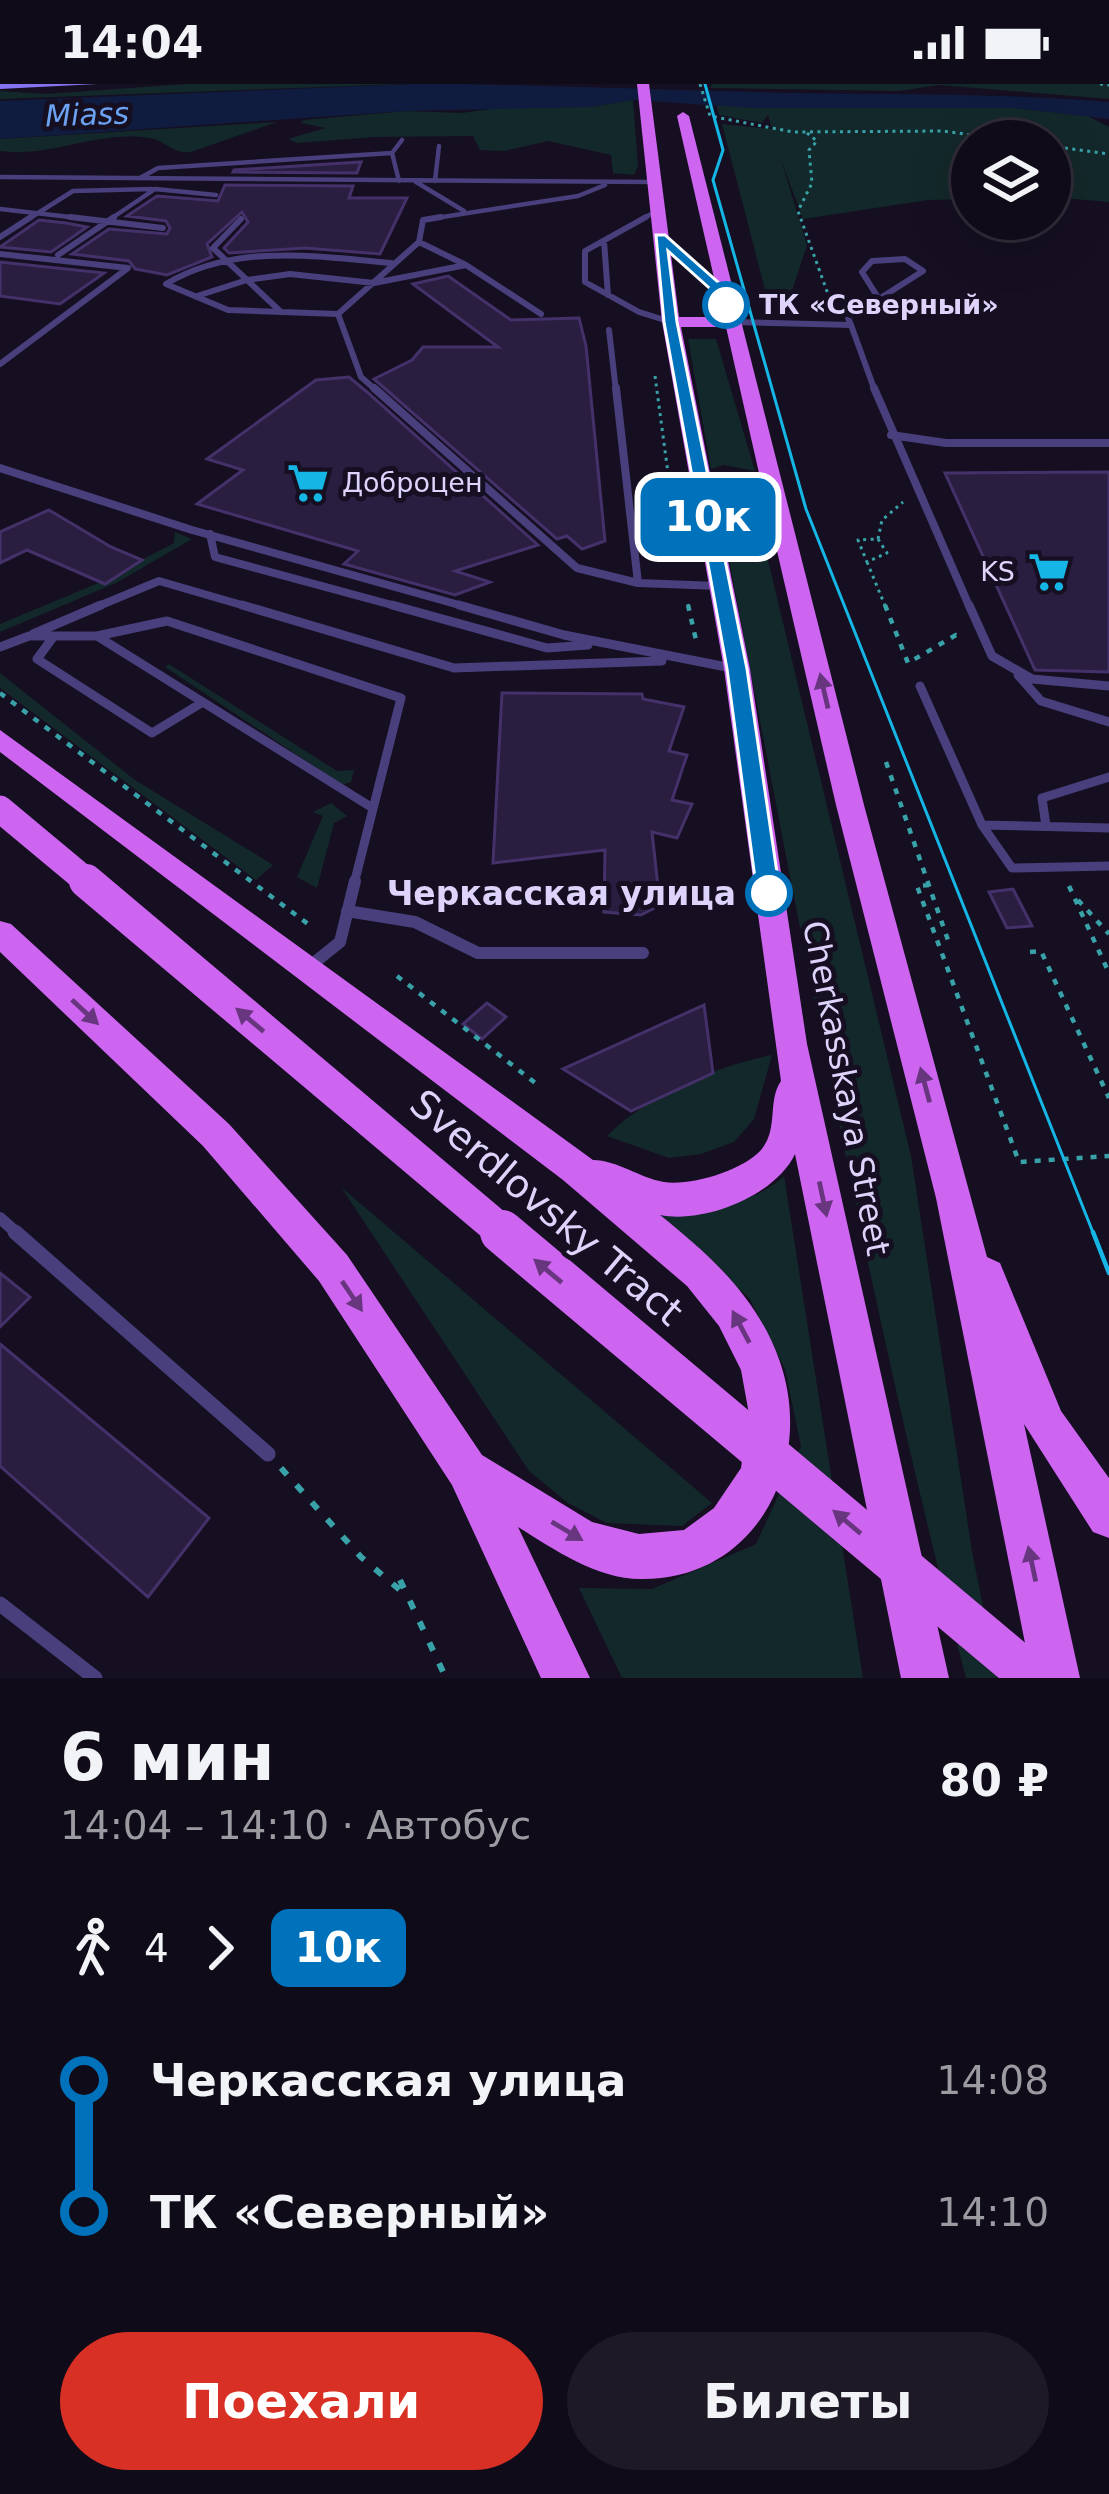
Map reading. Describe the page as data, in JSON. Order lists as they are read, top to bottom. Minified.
{"streets":{"main road":["Cherkasskaya Street","Sverdlovsky Tract"]},"water":["Miass"],"places":{"other":["ТК «Северный»","Черкасская улица"],"supermarket":["Доброцен","KS"]},"lines":["bus line 10к"],"page":{"status":"14:04","on_map":"10к","heading":["6 мин","14:04 – 14:10 · Автобус","80 ₽"],"legs":["4","10к"],"list":[{"name":"Черкасская улица","value":"14:08"},{"name":"ТК «Северный»","value":"14:10"}],"buttons":["Поехали","Билеты"]}}
